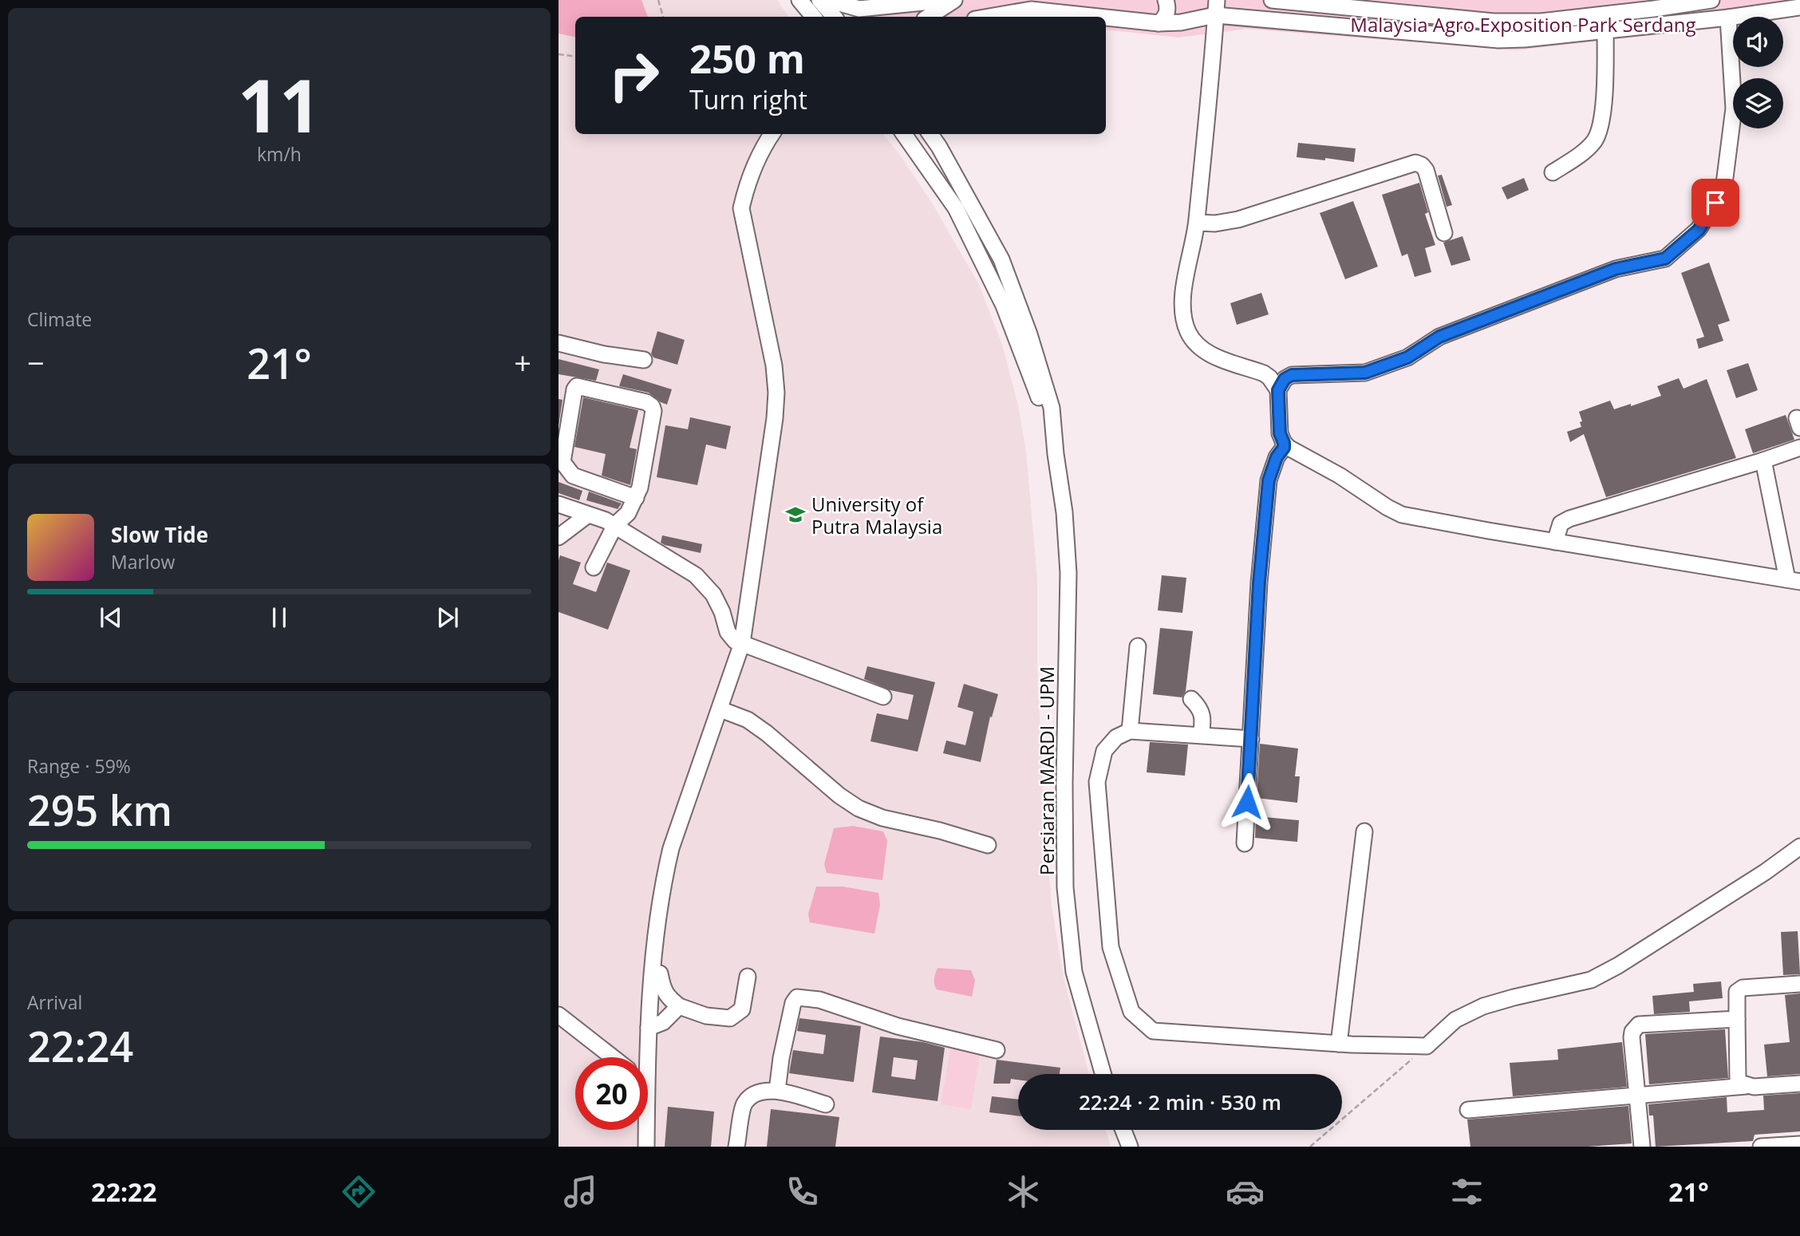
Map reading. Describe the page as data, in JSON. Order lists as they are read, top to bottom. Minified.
{"streets":{"street":["Persiaran MARDI - UPM"]},"parks":["Malaysia Agro Exposition Park Serdang"],"places":{"school or university":["University of Putra Malaysia"]},"page":{"tile":[["11","km/h"],"Climate",["Range · 59%","295 km"],["Arrival","22:24"]],"turn":["250 m","Turn right"],"heat":["−","21°","+"],"song":["Slow Tide","Marlow"],"limit":"20","trip":"22:24 · 2 min · 530 m","tabs":["22:22","21°"]}}
